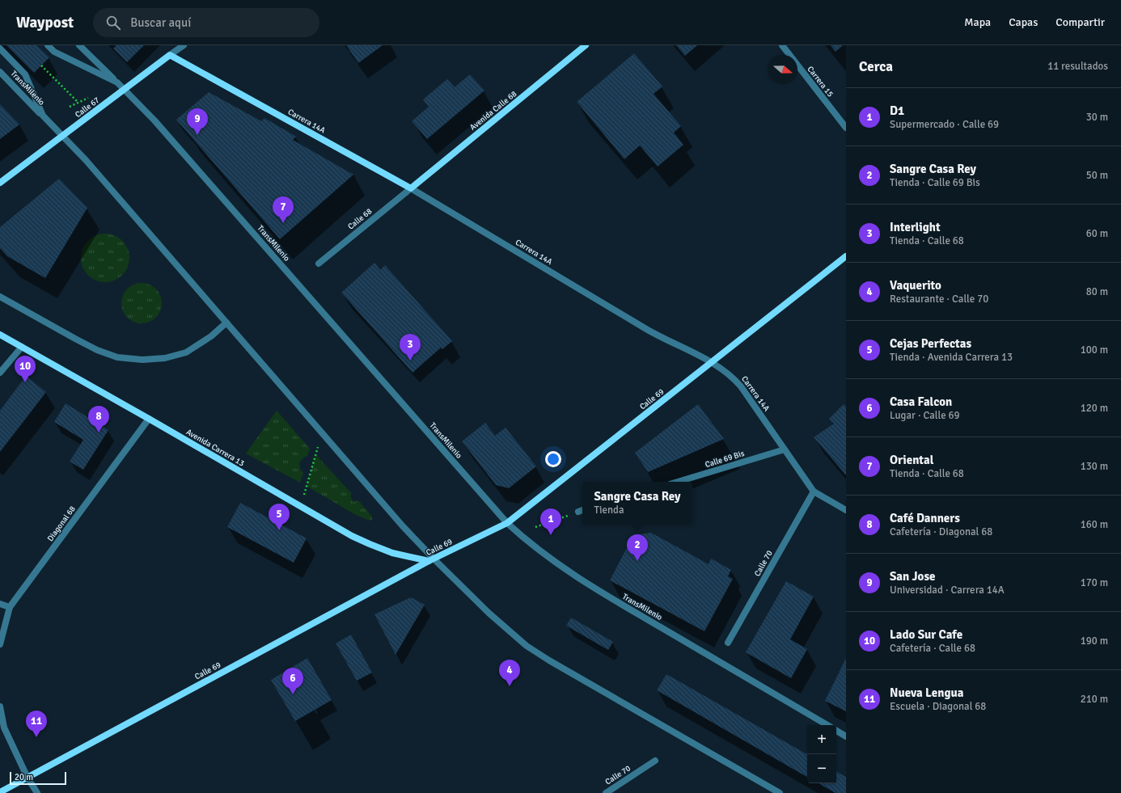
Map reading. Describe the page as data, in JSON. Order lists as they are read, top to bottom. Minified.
{"streets":{"street":["Carrera 15","TransMilenio","Calle 67","Avenida Calle 68","Carrera 14A","Calle 68","Calle 69","Avenida Carrera 13","Calle 69 Bis","Diagonal 68","Calle 70"]},"crossings":[["TransMilenio","Calle 67"],["TransMilenio","Calle 69"],["TransMilenio","Avenida Carrera 13"],["Calle 67","Carrera 14A"],["Avenida Calle 68","Carrera 14A"],["Avenida Calle 68","Calle 68"],["Carrera 14A","Calle 68"],["Carrera 14A","Calle 69"],["Carrera 14A","Calle 69 Bis"],["Carrera 14A","Calle 70"],["Calle 69","Avenida Carrera 13"],["Avenida Carrera 13","Diagonal 68"]],"scale_bar":"20 m","north":"right","page":{"header":"Waypost","search":"Buscar aquí","nav":["Mapa","Capas","Compartir"],"heading":["Cerca","11 resultados"],"list":[{"mark":"1","name":"D1","note":"Supermercado · Calle 69","value":"30 m"},{"mark":"2","name":"Sangre Casa Rey","note":"Tienda · Calle 69 Bis","value":"50 m"},{"mark":"3","name":"Interlight","note":"Tienda · Calle 68","value":"60 m"},{"mark":"4","name":"Vaquerito","note":"Restaurante · Calle 70","value":"80 m"},{"mark":"5","name":"Cejas Perfectas","note":"Tienda · Avenida Carrera 13","value":"100 m"},{"mark":"6","name":"Casa Falcon","note":"Lugar · Calle 69","value":"120 m"},{"mark":"7","name":"Oriental","note":"Tienda · Calle 68","value":"130 m"},{"mark":"8","name":"Café Danners","note":"Cafetería · Diagonal 68","value":"160 m"},{"mark":"9","name":"San Jose","note":"Universidad · Carrera 14A","value":"170 m"},{"mark":"10","name":"Lado Sur Cafe","note":"Cafetería · Calle 68","value":"190 m"},{"mark":"11","name":"Nueva Lengua","note":"Escuela · Diagonal 68","value":"210 m"}],"pins":["9","7","3","10","8","5","1","2","4","6","11"],"popup":["Sangre Casa Rey","Tienda"],"map_buttons":["+","−"],"scale":"20 m"}}
